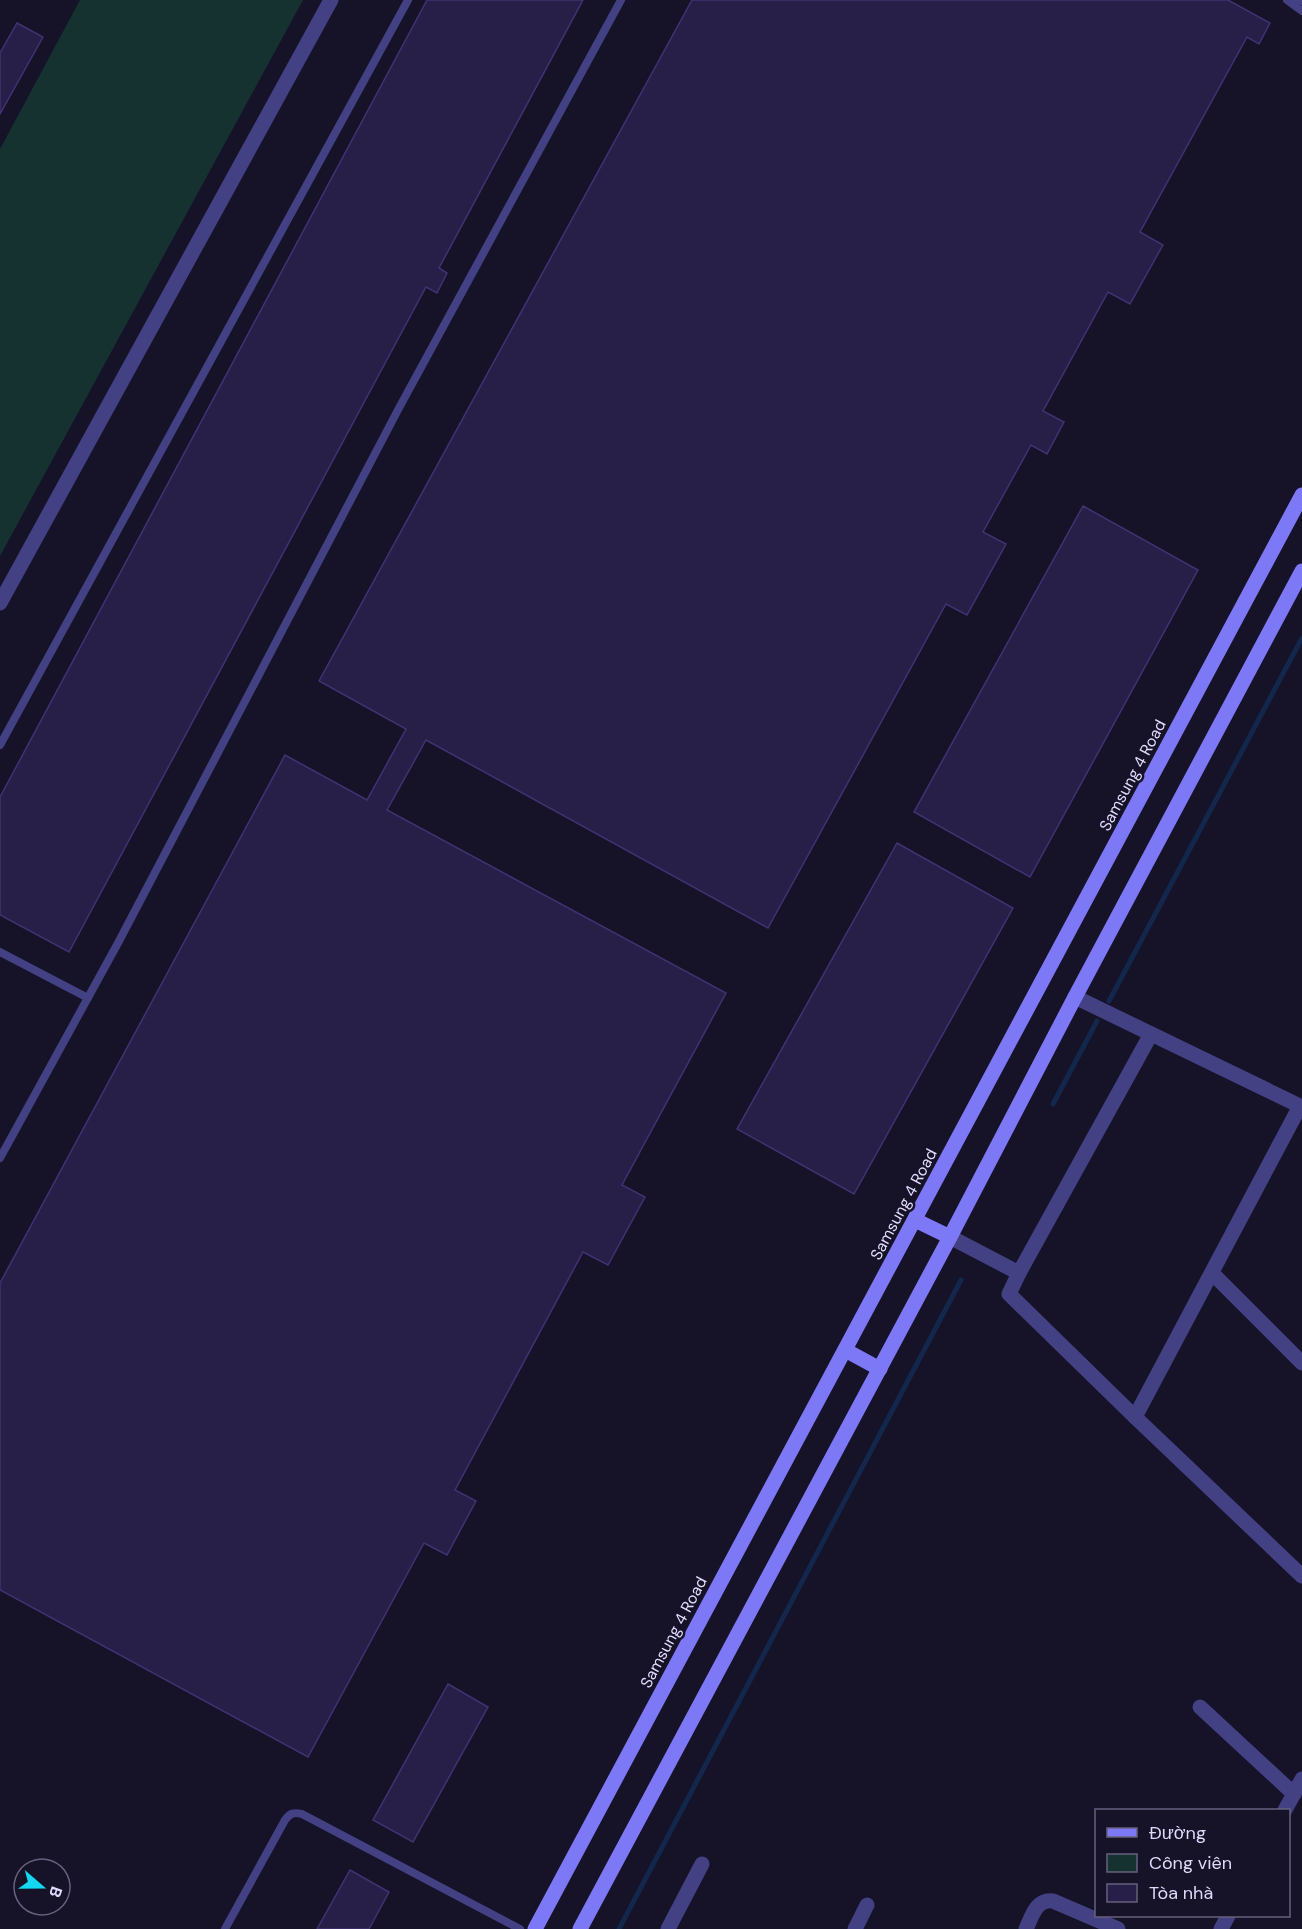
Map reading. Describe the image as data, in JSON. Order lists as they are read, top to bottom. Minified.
{"streets":{"main road":["Samsung 4 Road"]},"legend":["Đường","Công viên","Tòa nhà"],"north":"right"}
